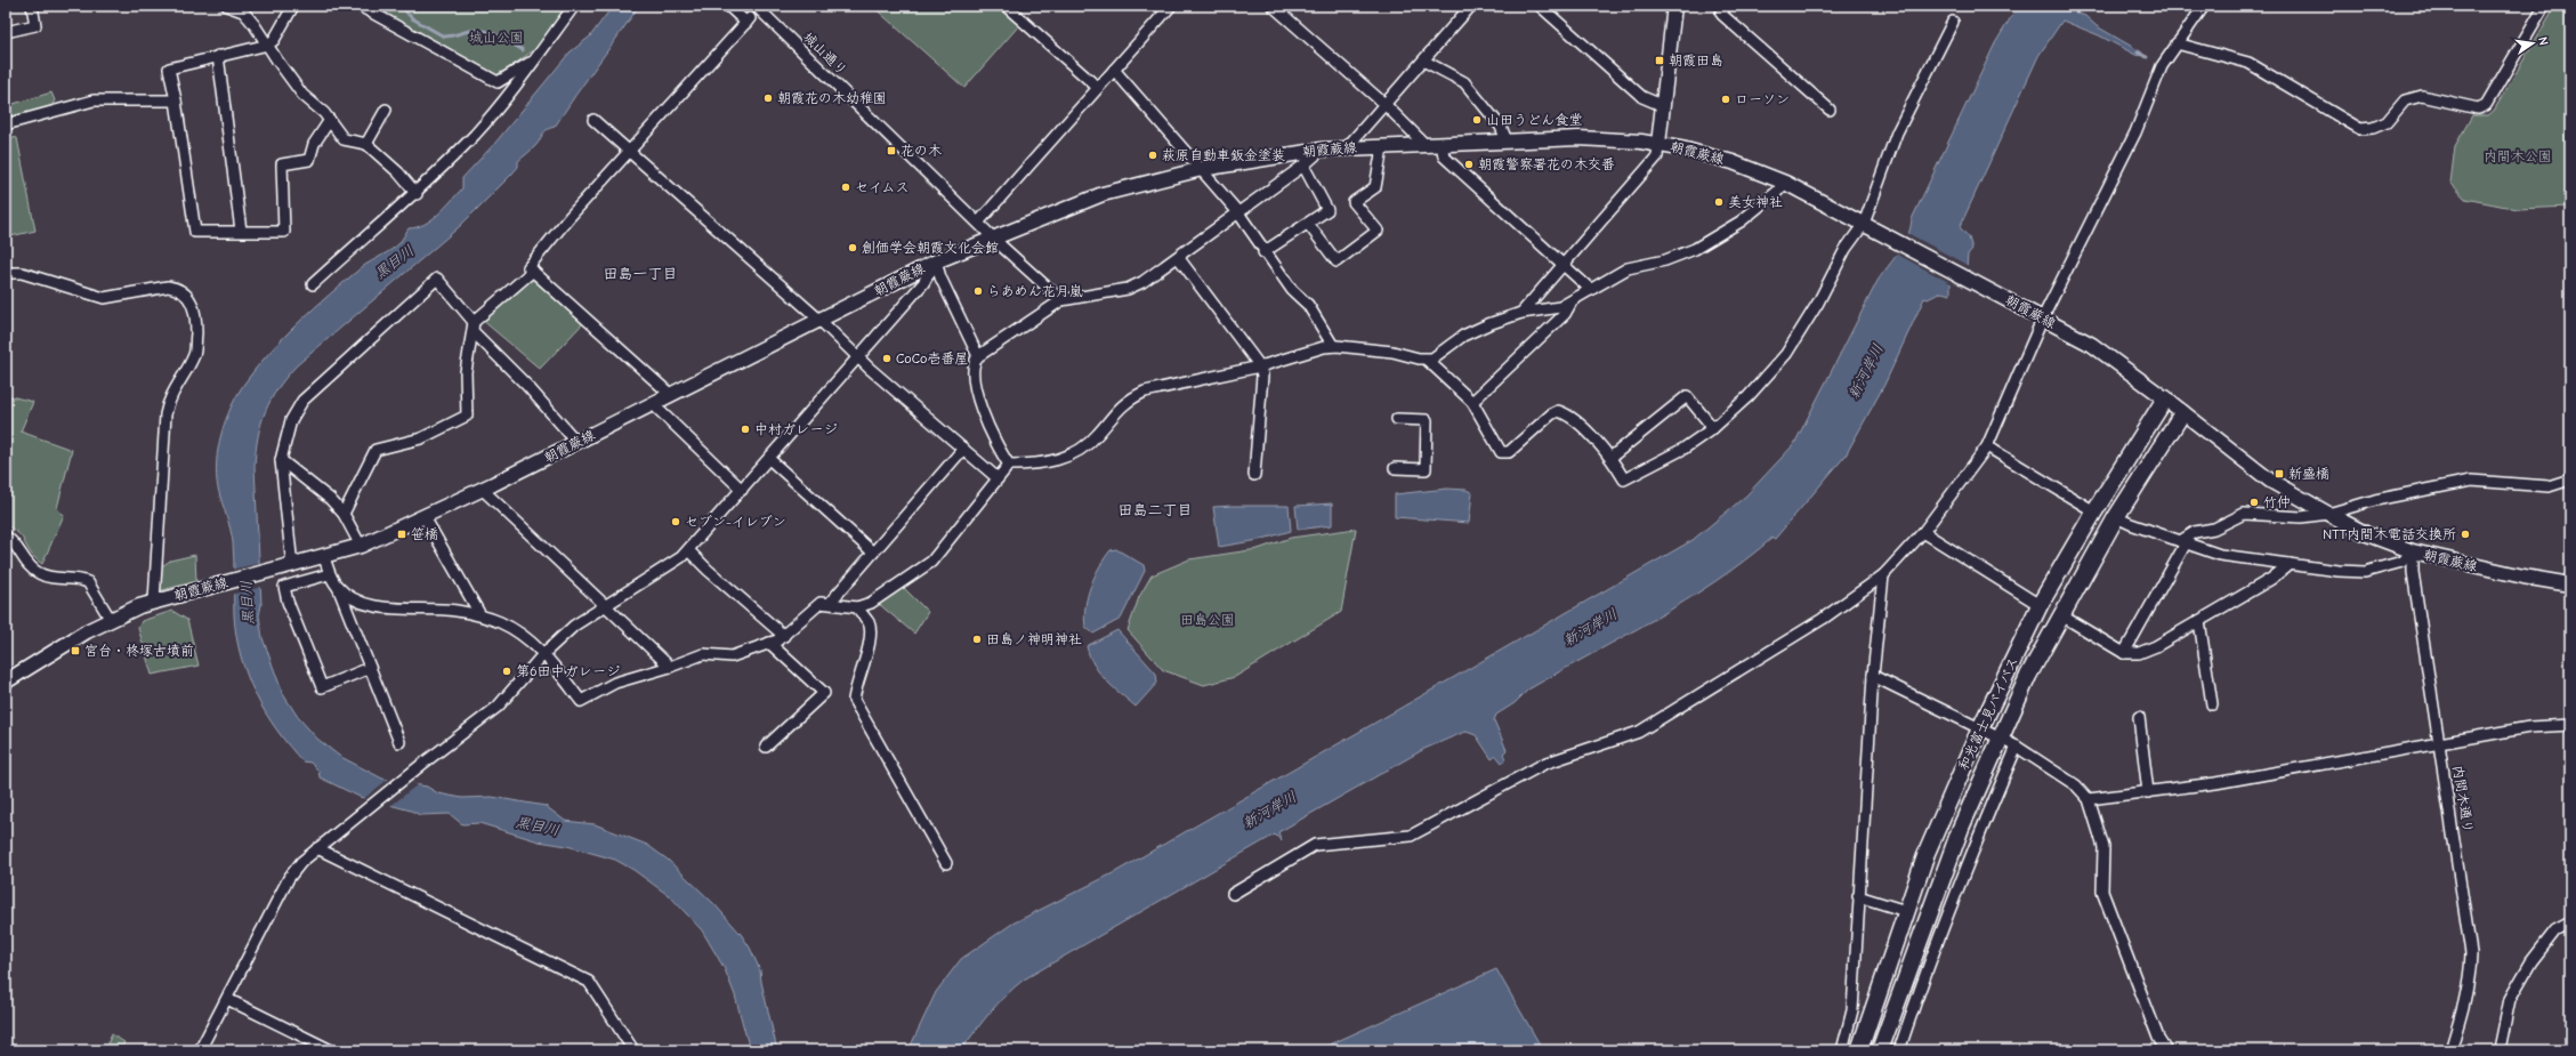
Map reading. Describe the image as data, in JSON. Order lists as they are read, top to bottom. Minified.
{"streets":{"highway":["和光富士見バイパス"],"main road":["朝霞蕨線"],"street":["城山通り","内間木通り"]},"crossings":[["城山通り","朝霞蕨線"],["朝霞蕨線","和光富士見バイパス"],["朝霞蕨線","内間木通り"]],"districts":["田島一丁目","田島二丁目"],"water":["黒目川","新河岸川"],"parks":["城山公園","内間木公園","田島公園"],"places":{"transit":["朝霞田島","花の木","新盛橋","笹橋","宮台・柊塚古墳前"],"other":["朝霞花の木幼稚園","ローソン","山田うどん食堂","萩原自動車鈑金塗装","朝霞警察署花の木交番","セイムス","美女神社","創価学会朝霞文化会館","らあめん花月嵐","CoCo壱番屋","中村ガレージ","竹仲","セブン-イレブン","NTT内間木電話交換所","田島ノ神明神社","第6田中ガレージ"]},"north":"right"}
